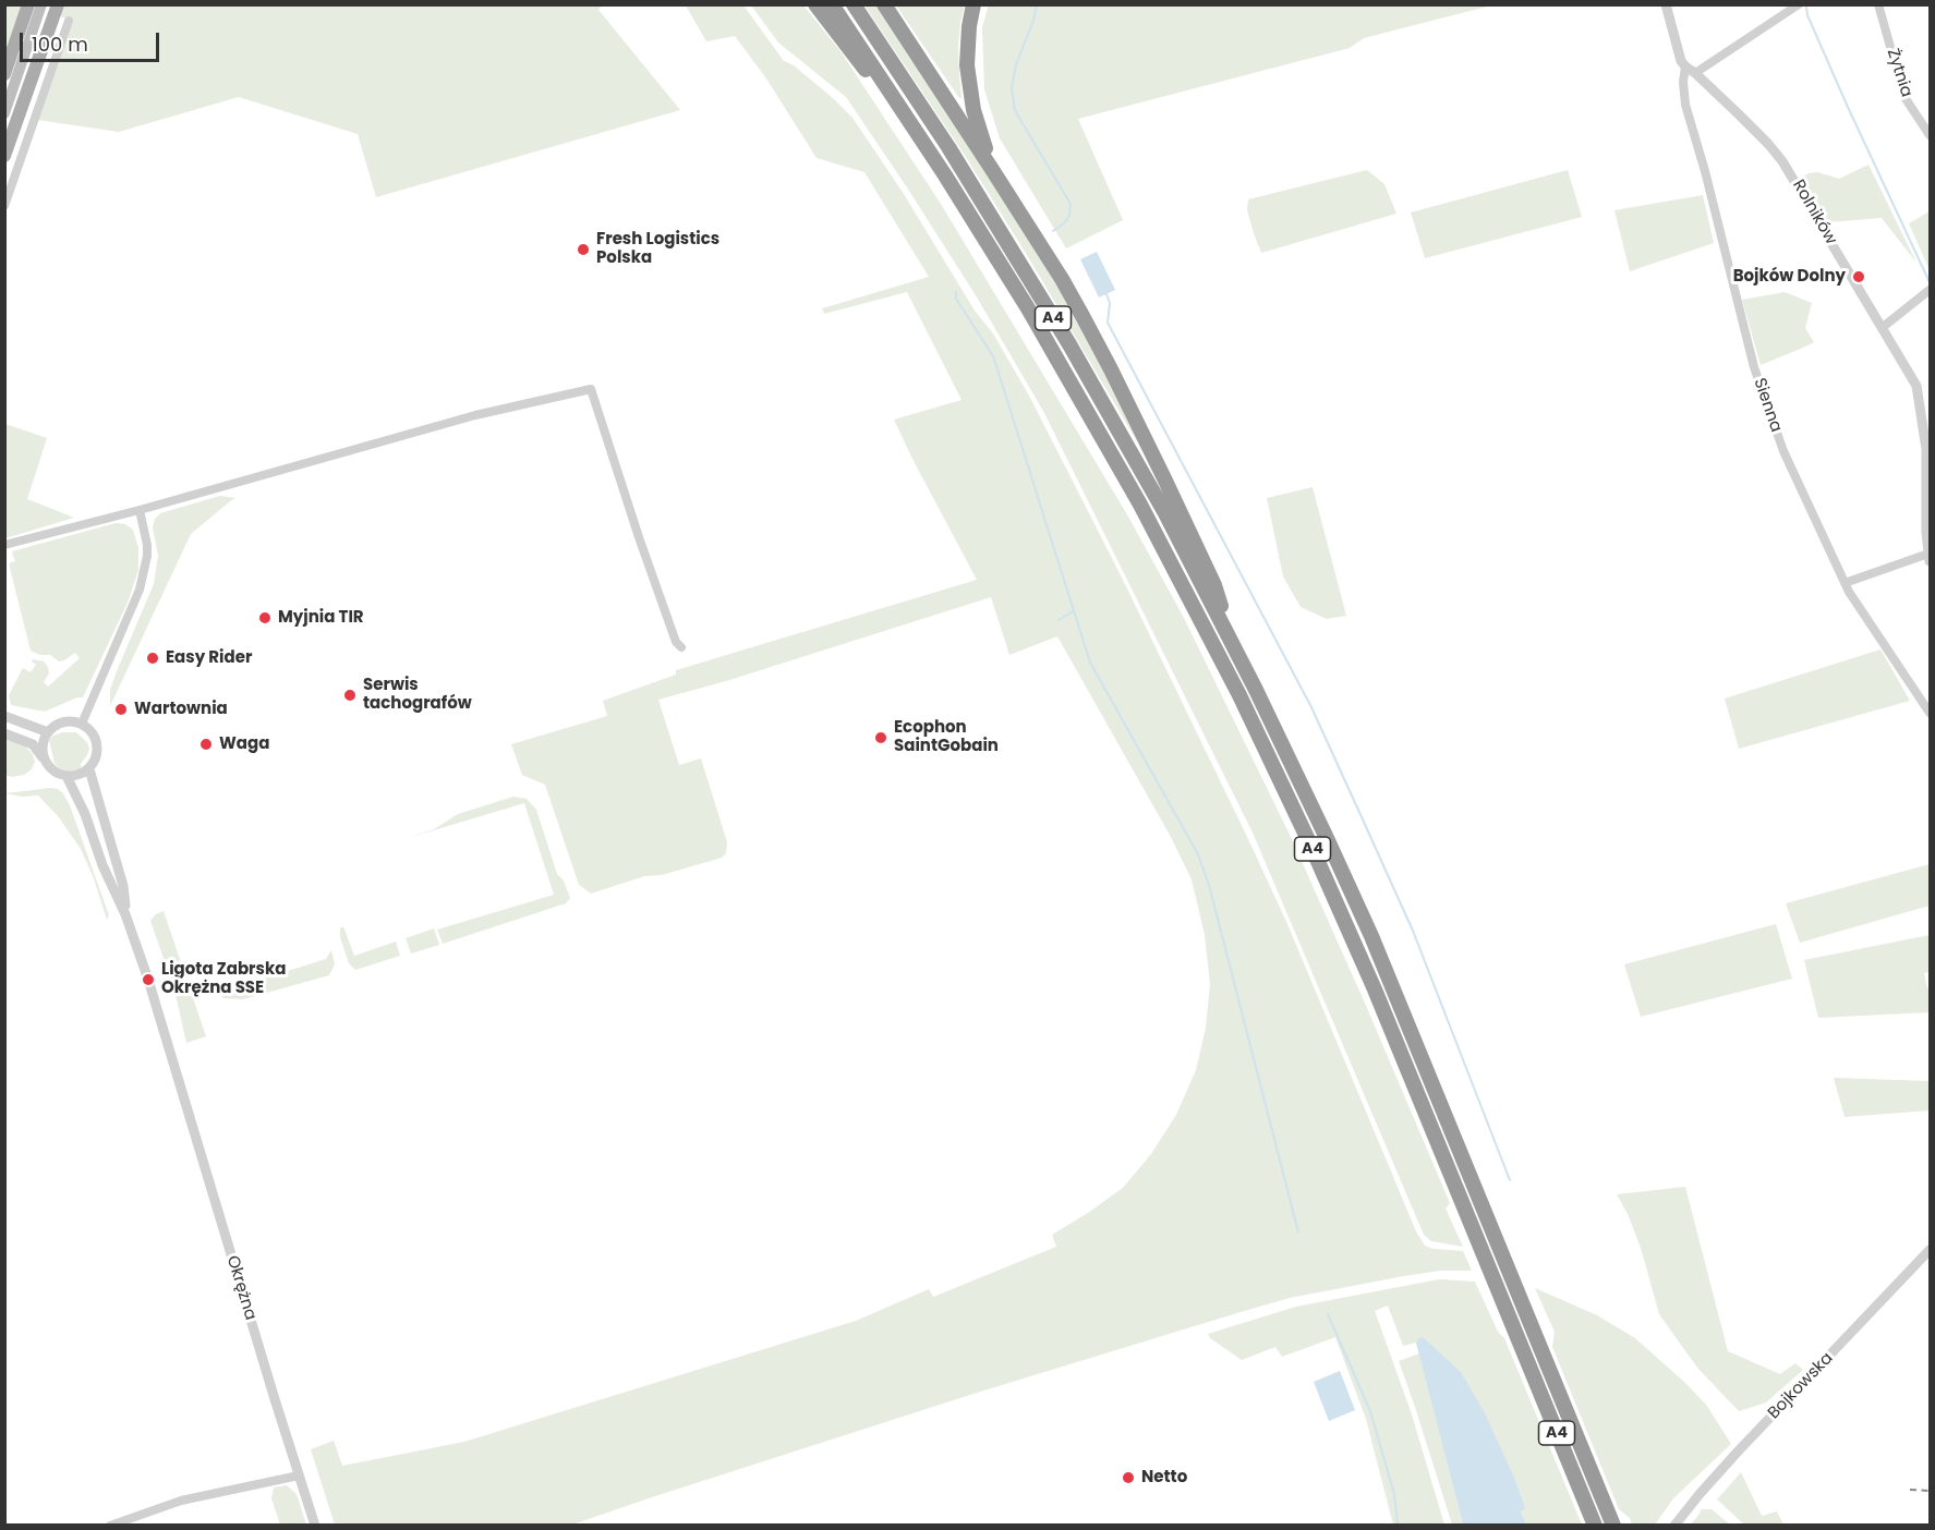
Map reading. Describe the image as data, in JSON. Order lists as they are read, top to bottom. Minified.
{"streets":{"highway":["A4"],"street":["Żytnia","Rolników","Sienna","Okrężna","Bojkowska"]},"crossings":[["Rolników","Sienna"]],"places":["Fresh Logistics Polska","Bojków Dolny","Myjnia TIR","Easy Rider","Serwis tachografów","Wartownia","Ecophon SaintGobain","Waga","Ligota Zabrska Okrężna SSE","Netto"],"scale_bar":"100 m"}
